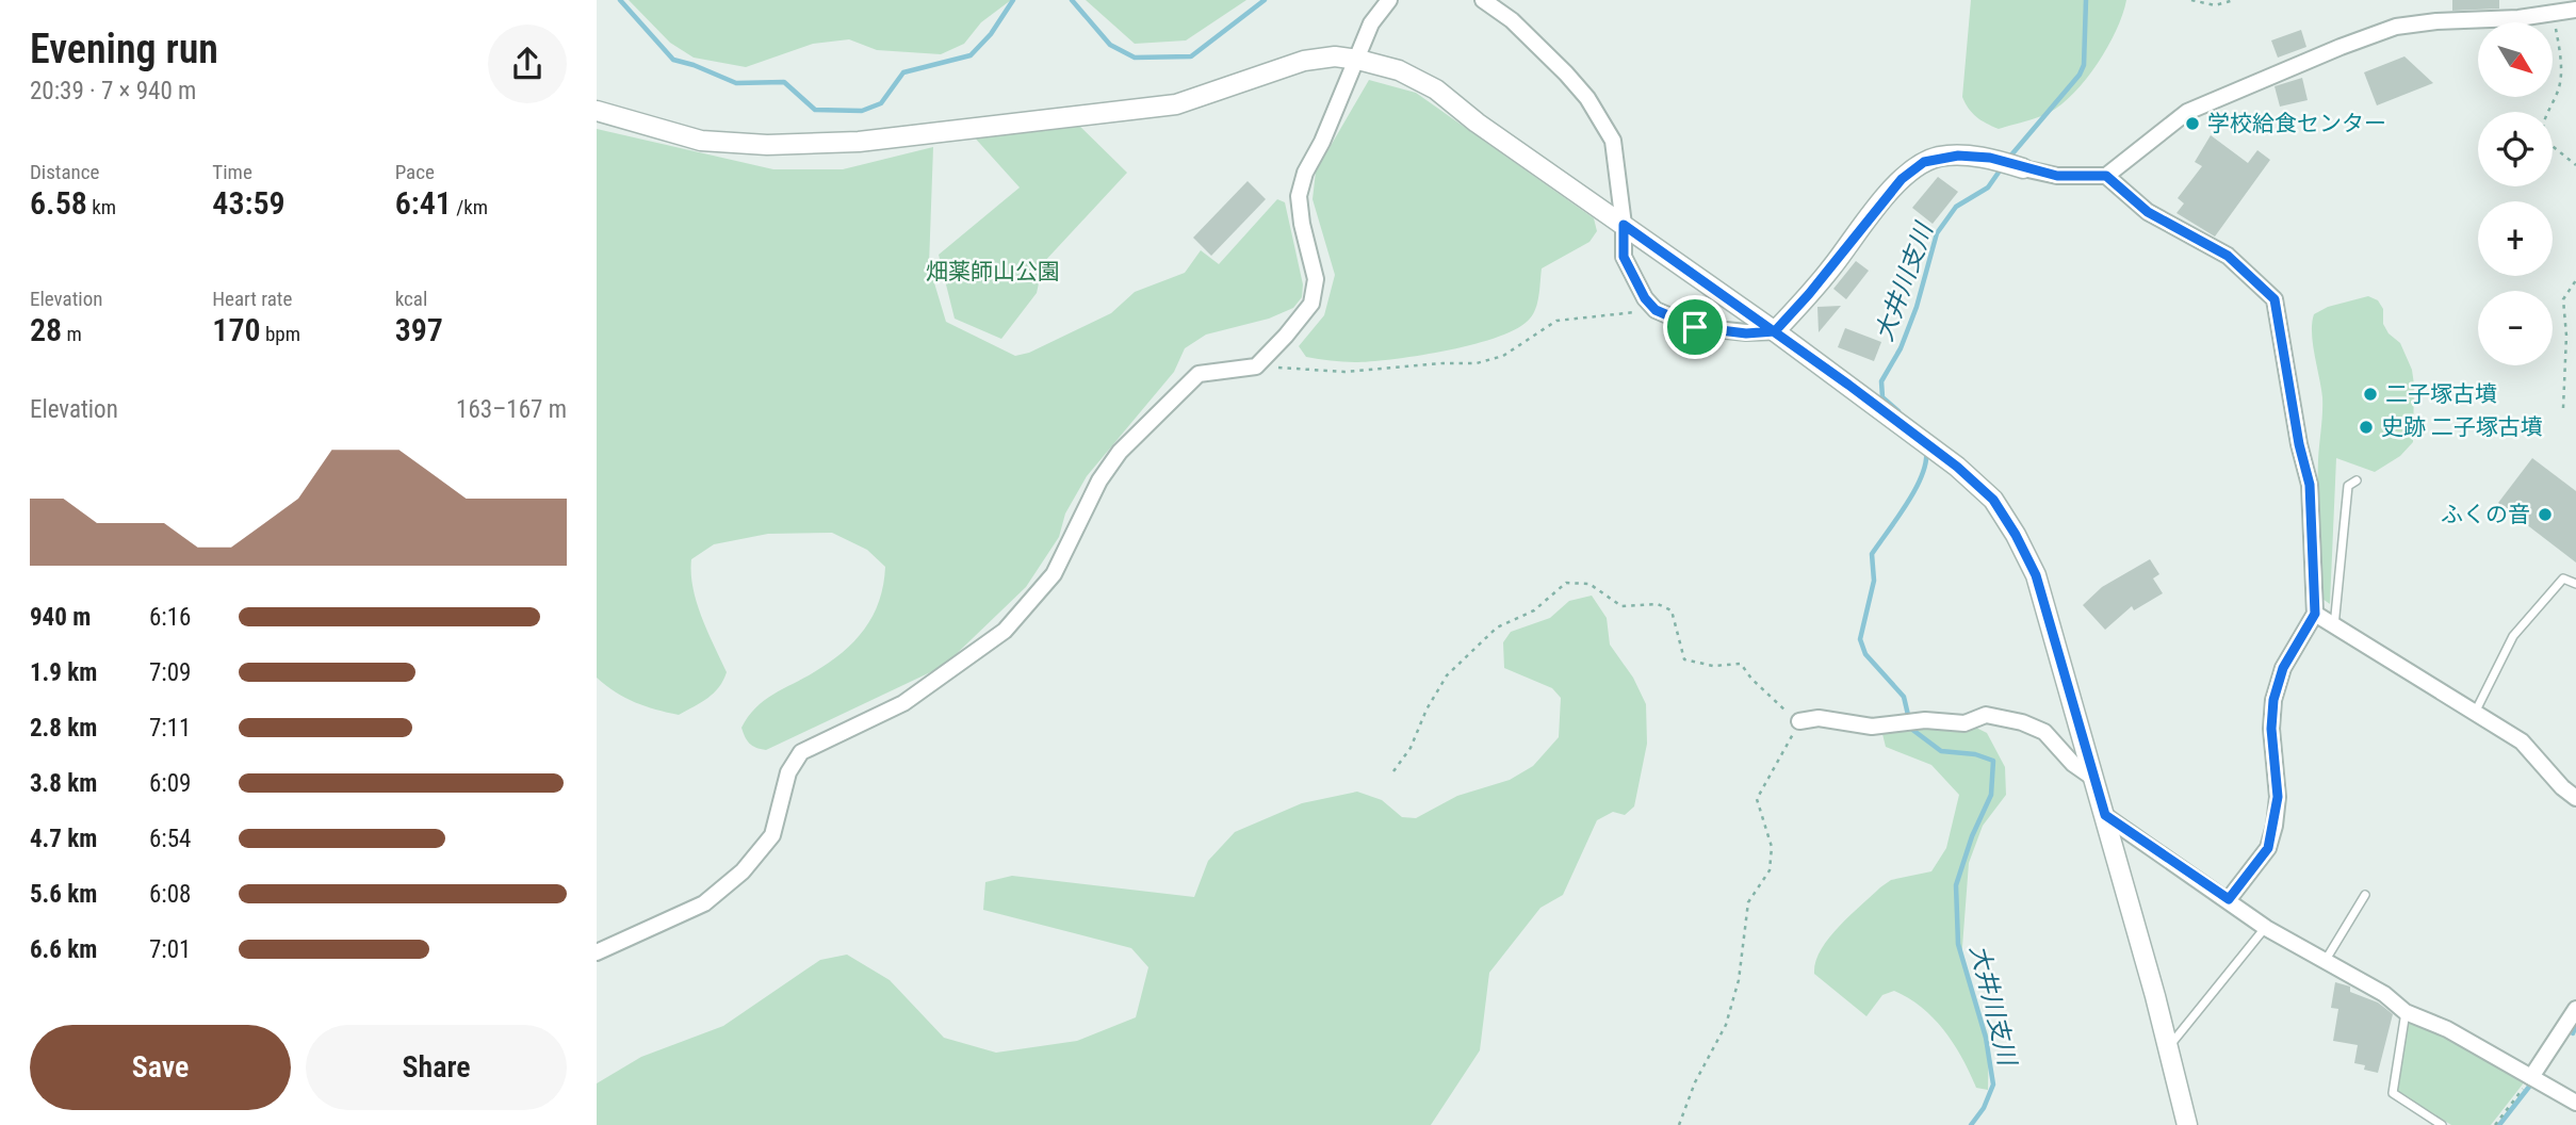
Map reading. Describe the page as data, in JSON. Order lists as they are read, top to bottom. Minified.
{"water":["大井川支川"],"parks":["畑薬師山公園"],"places":["学校給食センター","二子塚古墳","史跡 二子塚古墳","ふくの音"],"north":"bottom right","page":{"heading":["Evening run","20:39 · 7 × 940 m"],"map_buttons":["+","−"],"stats":[["Distance","6.58 km"],["Time","43:59"],["Pace","6:41 /km"],["Elevation","28 m"],["Heart rate","170 bpm"],["kcal","397"]],"chart":["Elevation","163–167 m"],"list":[{"name":"940 m","note":"6:16"},{"name":"1.9 km","note":"7:09"},{"name":"2.8 km","note":"7:11"},{"name":"3.8 km","note":"6:09"},{"name":"4.7 km","note":"6:54"},{"name":"5.6 km","note":"6:08"},{"name":"6.6 km","note":"7:01"}],"buttons":["Save","Share"]}}
